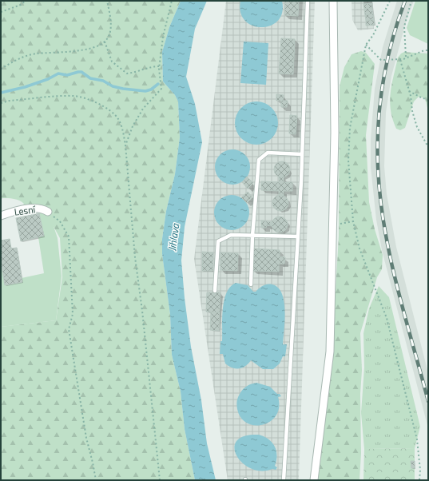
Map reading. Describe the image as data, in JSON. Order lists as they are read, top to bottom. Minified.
{"streets":{"street":["Lesní"]},"water":["Jihlava"]}
